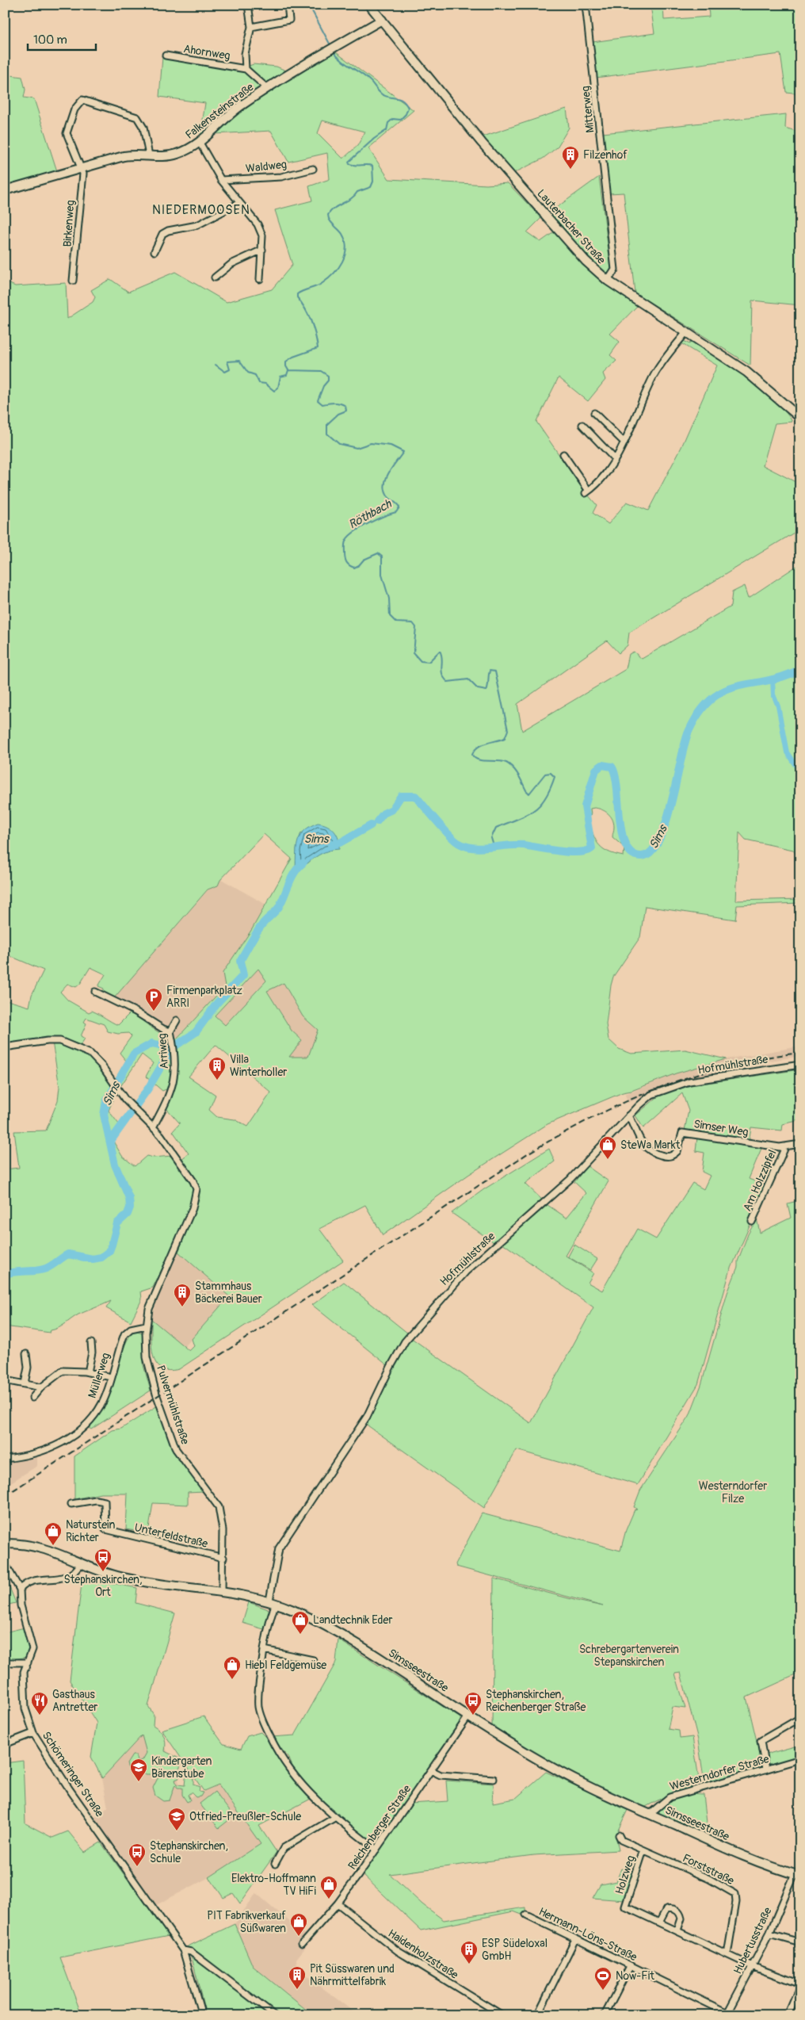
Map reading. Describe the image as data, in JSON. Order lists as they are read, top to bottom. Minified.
{"streets":{"street":["Ahornweg","Mitterweg","Falkensteinstraße","Waldweg","Birkenweg","Lauterbacher Straße","Arriweg","Hofmühlstraße","Simser Weg","Am Holzzipfel","Müllerweg","Pulvermühlstraße","Unterfeldstraße","Simsseestraße","Westerndorfer Straße","Schömeringer Straße","Reichenberger Straße","Forststraße","Holzweg","Hermann-Löns-Straße","Hubertusstraße","Haidenholzstraße"]},"crossings":[["Mitterweg","Lauterbacher Straße"],["Falkensteinstraße","Birkenweg"],["Falkensteinstraße","Lauterbacher Straße"],["Arriweg","Pulvermühlstraße"],["Hofmühlstraße","Simser Weg"],["Hofmühlstraße","Simsseestraße"],["Hofmühlstraße","Reichenberger Straße"],["Simser Weg","Am Holzzipfel"],["Müllerweg","Pulvermühlstraße"],["Pulvermühlstraße","Unterfeldstraße"],["Pulvermühlstraße","Simsseestraße"],["Simsseestraße","Westerndorfer Straße"],["Simsseestraße","Reichenberger Straße"],["Simsseestraße","Hubertusstraße"],["Reichenberger Straße","Haidenholzstraße"],["Forststraße","Holzweg"],["Hermann-Löns-Straße","Hubertusstraße"]],"districts":["NIEDERMOOSEN"],"water":["Röthbach","Sims"],"parks":["Westerndorfer Filze","Schrebergartenverein Stepanskirchen"],"places":{"building":["Filzenhof","Villa Winterholler","Stammhaus Bäckerei Bauer","ESP Südeloxal GmbH","Pit Süsswaren und Nährmittelfabrik"],"parking":["Firmenparkplatz ARRI"],"shop":["SteWa Markt","Naturstein Richter","Landtechnik Eder","Hiebl Feldgemüse","Elektro-Hoffmann TV HiFi","PIT Fabrikverkauf Süßwaren"],"bus stop":["Stephanskirchen, Ort","Stephanskirchen, Reichenberger Straße","Stephanskirchen, Schule"],"restaurant":["Gasthaus Antretter"],"school or university":["Kindergarten Bärenstube","Otfried-Preußler-Schule"],"sports":["Now-Fit"]},"scale_bar":"100 m"}
